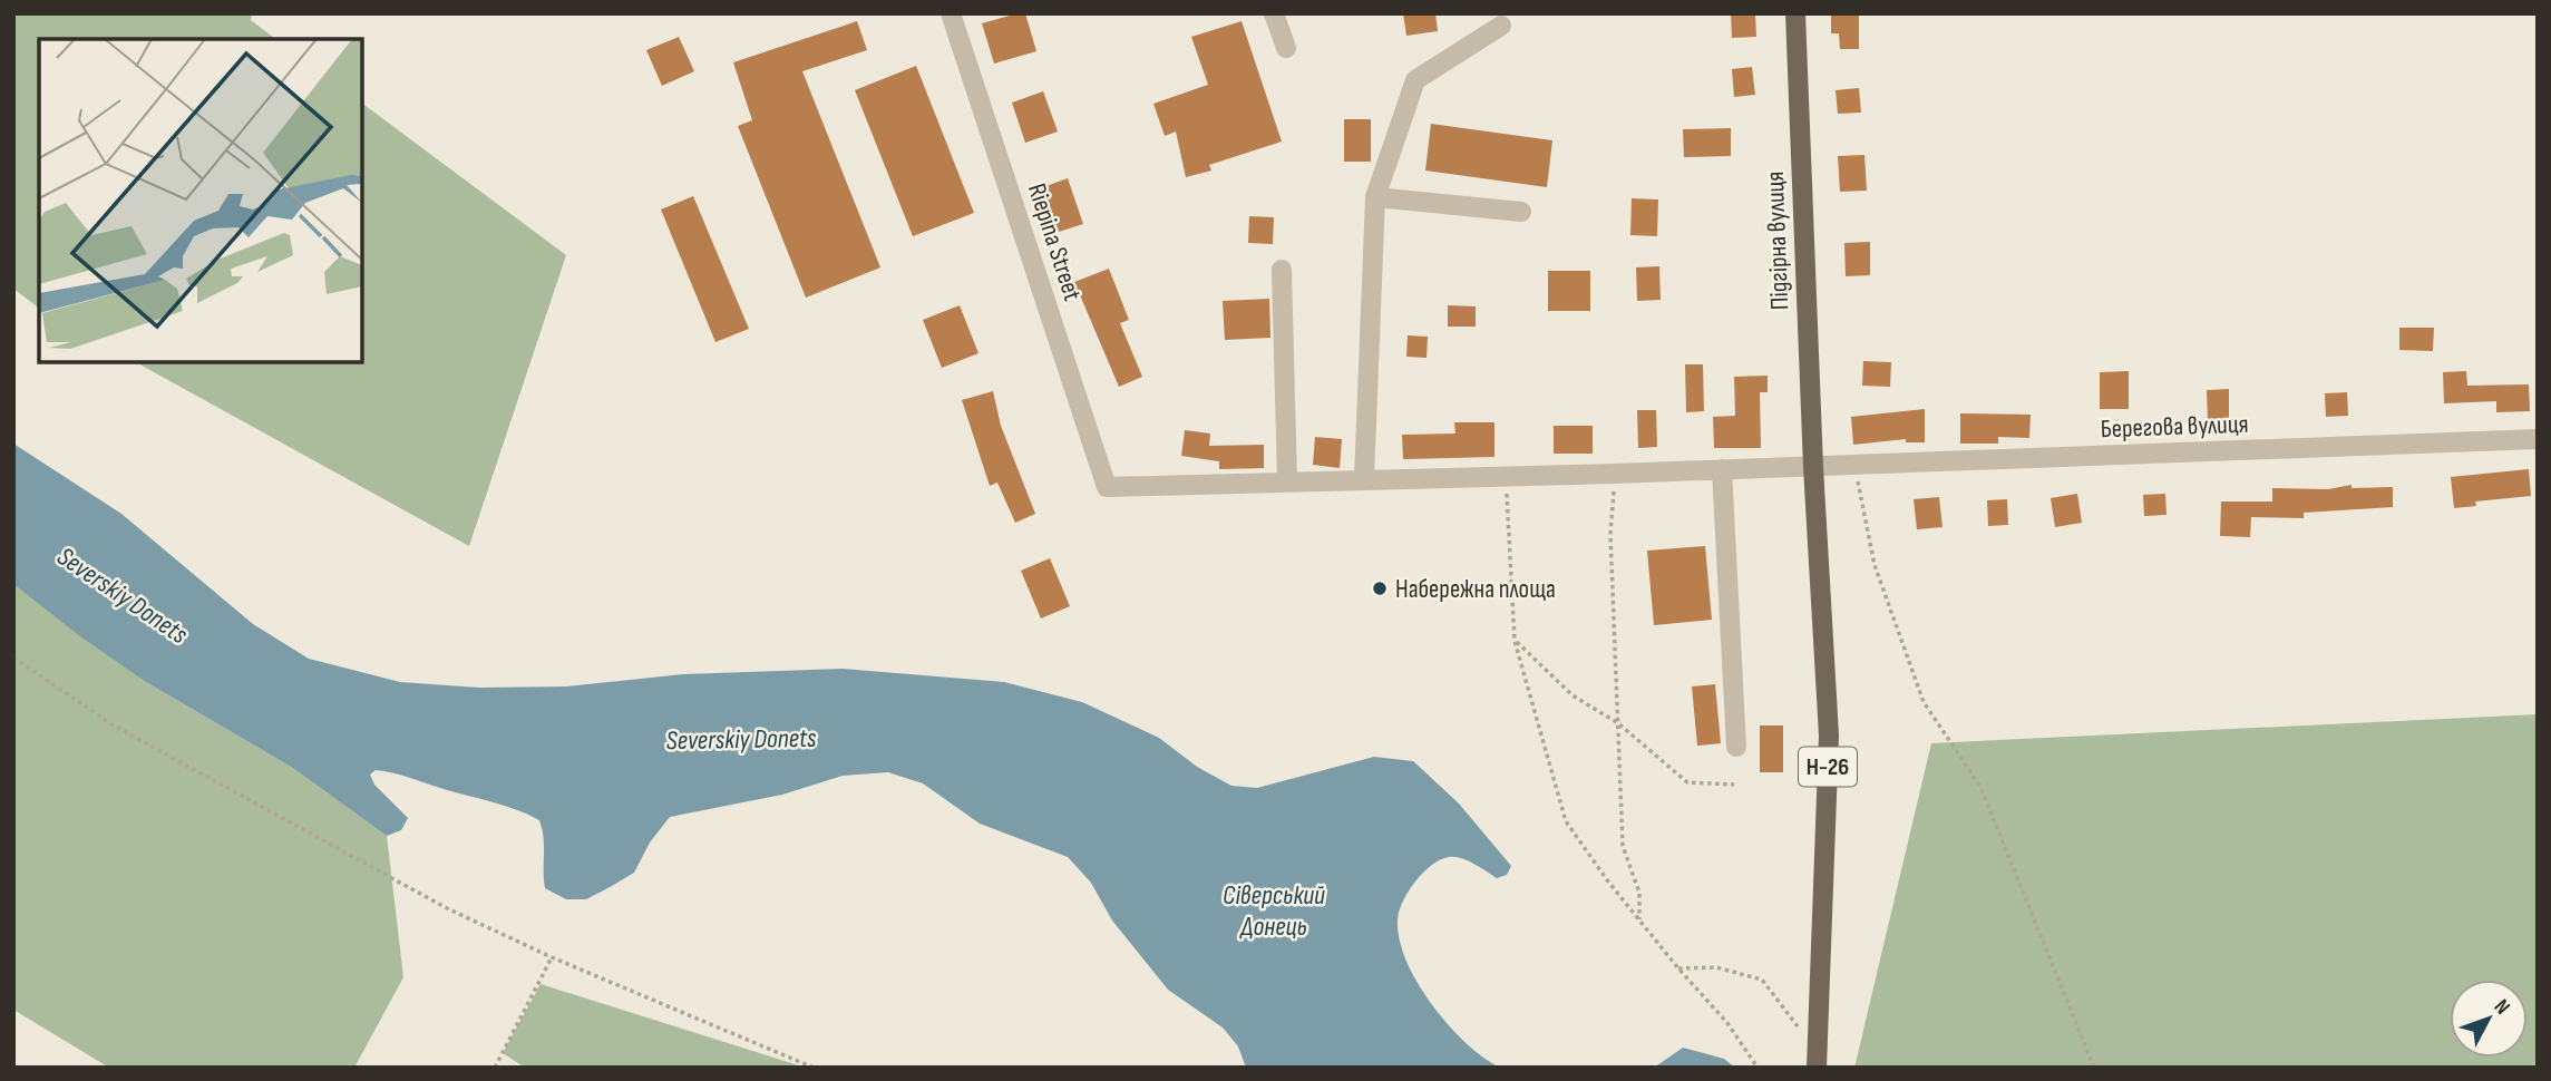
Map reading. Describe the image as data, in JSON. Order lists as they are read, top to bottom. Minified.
{"streets":{"main road":["Підгірна вулиця","Н-26"],"street":["Riepina Street","Берегова вулиця"]},"crossings":[["Підгірна вулиця","Берегова вулиця"],["Підгірна вулиця","Н-26"],["Берегова вулиця","Н-26"]],"water":["Severskiy Donets","Сіверський Донець"],"places":["Набережна площа"],"north":"top right"}
